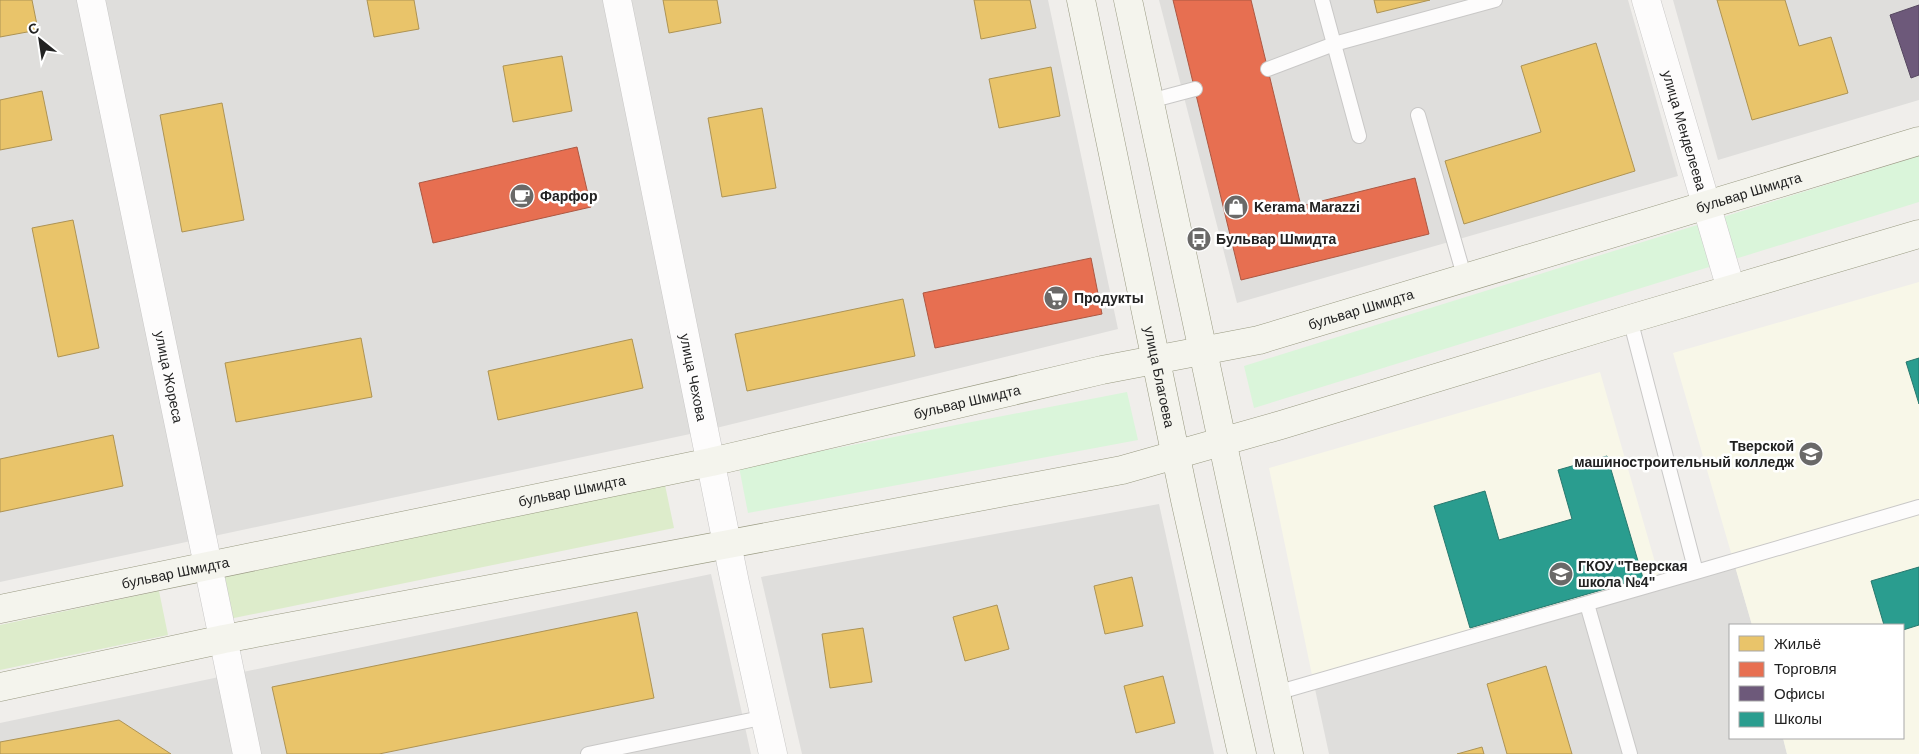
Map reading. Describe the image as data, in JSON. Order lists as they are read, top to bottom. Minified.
{"streets":{"street":["улица Менделеева","бульвар Шмидта","улица Жореса","улица Чехова","улица Благоева"]},"crossings":[["улица Менделеева","бульвар Шмидта"],["бульвар Шмидта","улица Жореса"],["бульвар Шмидта","улица Чехова"],["бульвар Шмидта","улица Благоева"]],"places":{"cafe":["Фарфор"],"shop":["Kerama Marazzi"],"bus stop":["Бульвар Шмидта"],"supermarket":["Продукты"],"school or university":["Тверской машиностроительный колледж","ГКОУ \"Тверская школа №4\""]},"legend":["Жильё","Торговля","Офисы","Школы"],"north":"top left"}
